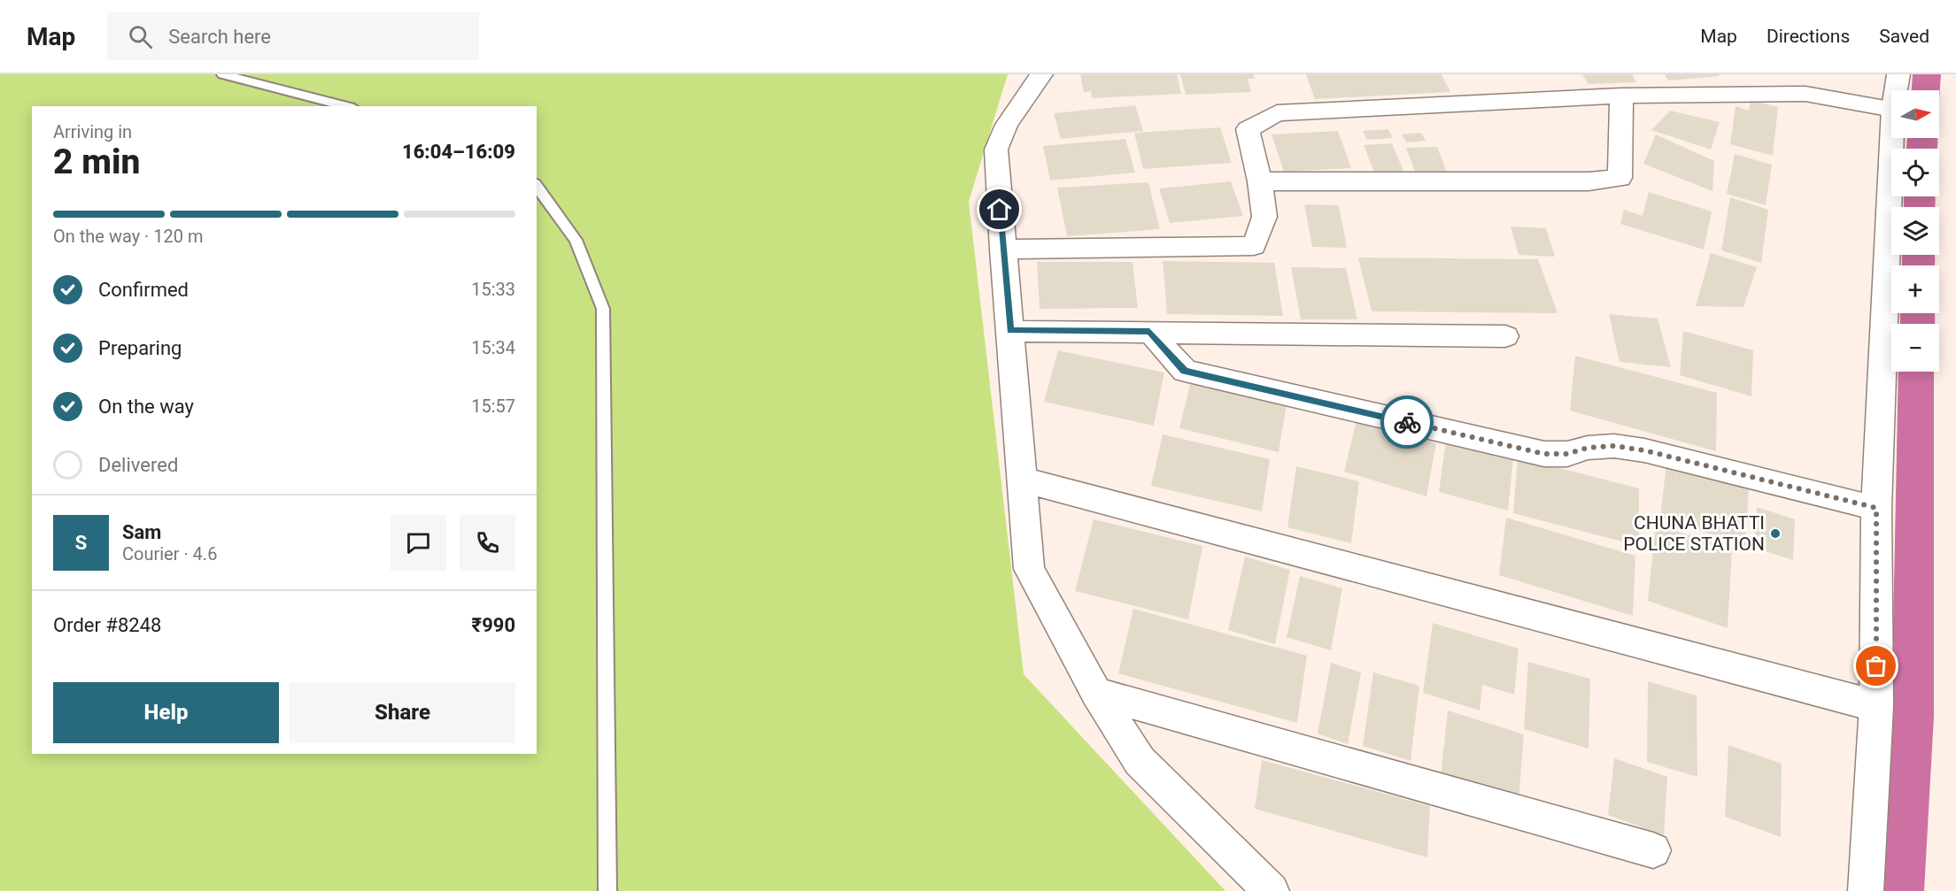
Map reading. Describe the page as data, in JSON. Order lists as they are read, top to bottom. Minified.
{"places":["CHUNA BHATTI POLICE STATION"],"north":"right","page":{"header":"Map","search":"Search here","nav":["Map","Directions","Saved"],"map_buttons":["+","−"],"heading":["2 min","Arriving in","16:04–16:09"],"panel":["Sam","Courier · 4.6","Order #8248","₹990"],"bar":"On the way · 120 m","list":[["Confirmed","15:33"],["Preparing","15:34"],["On the way","15:57"],"Delivered"],"round":"S","buttons":["Help","Share"]}}
